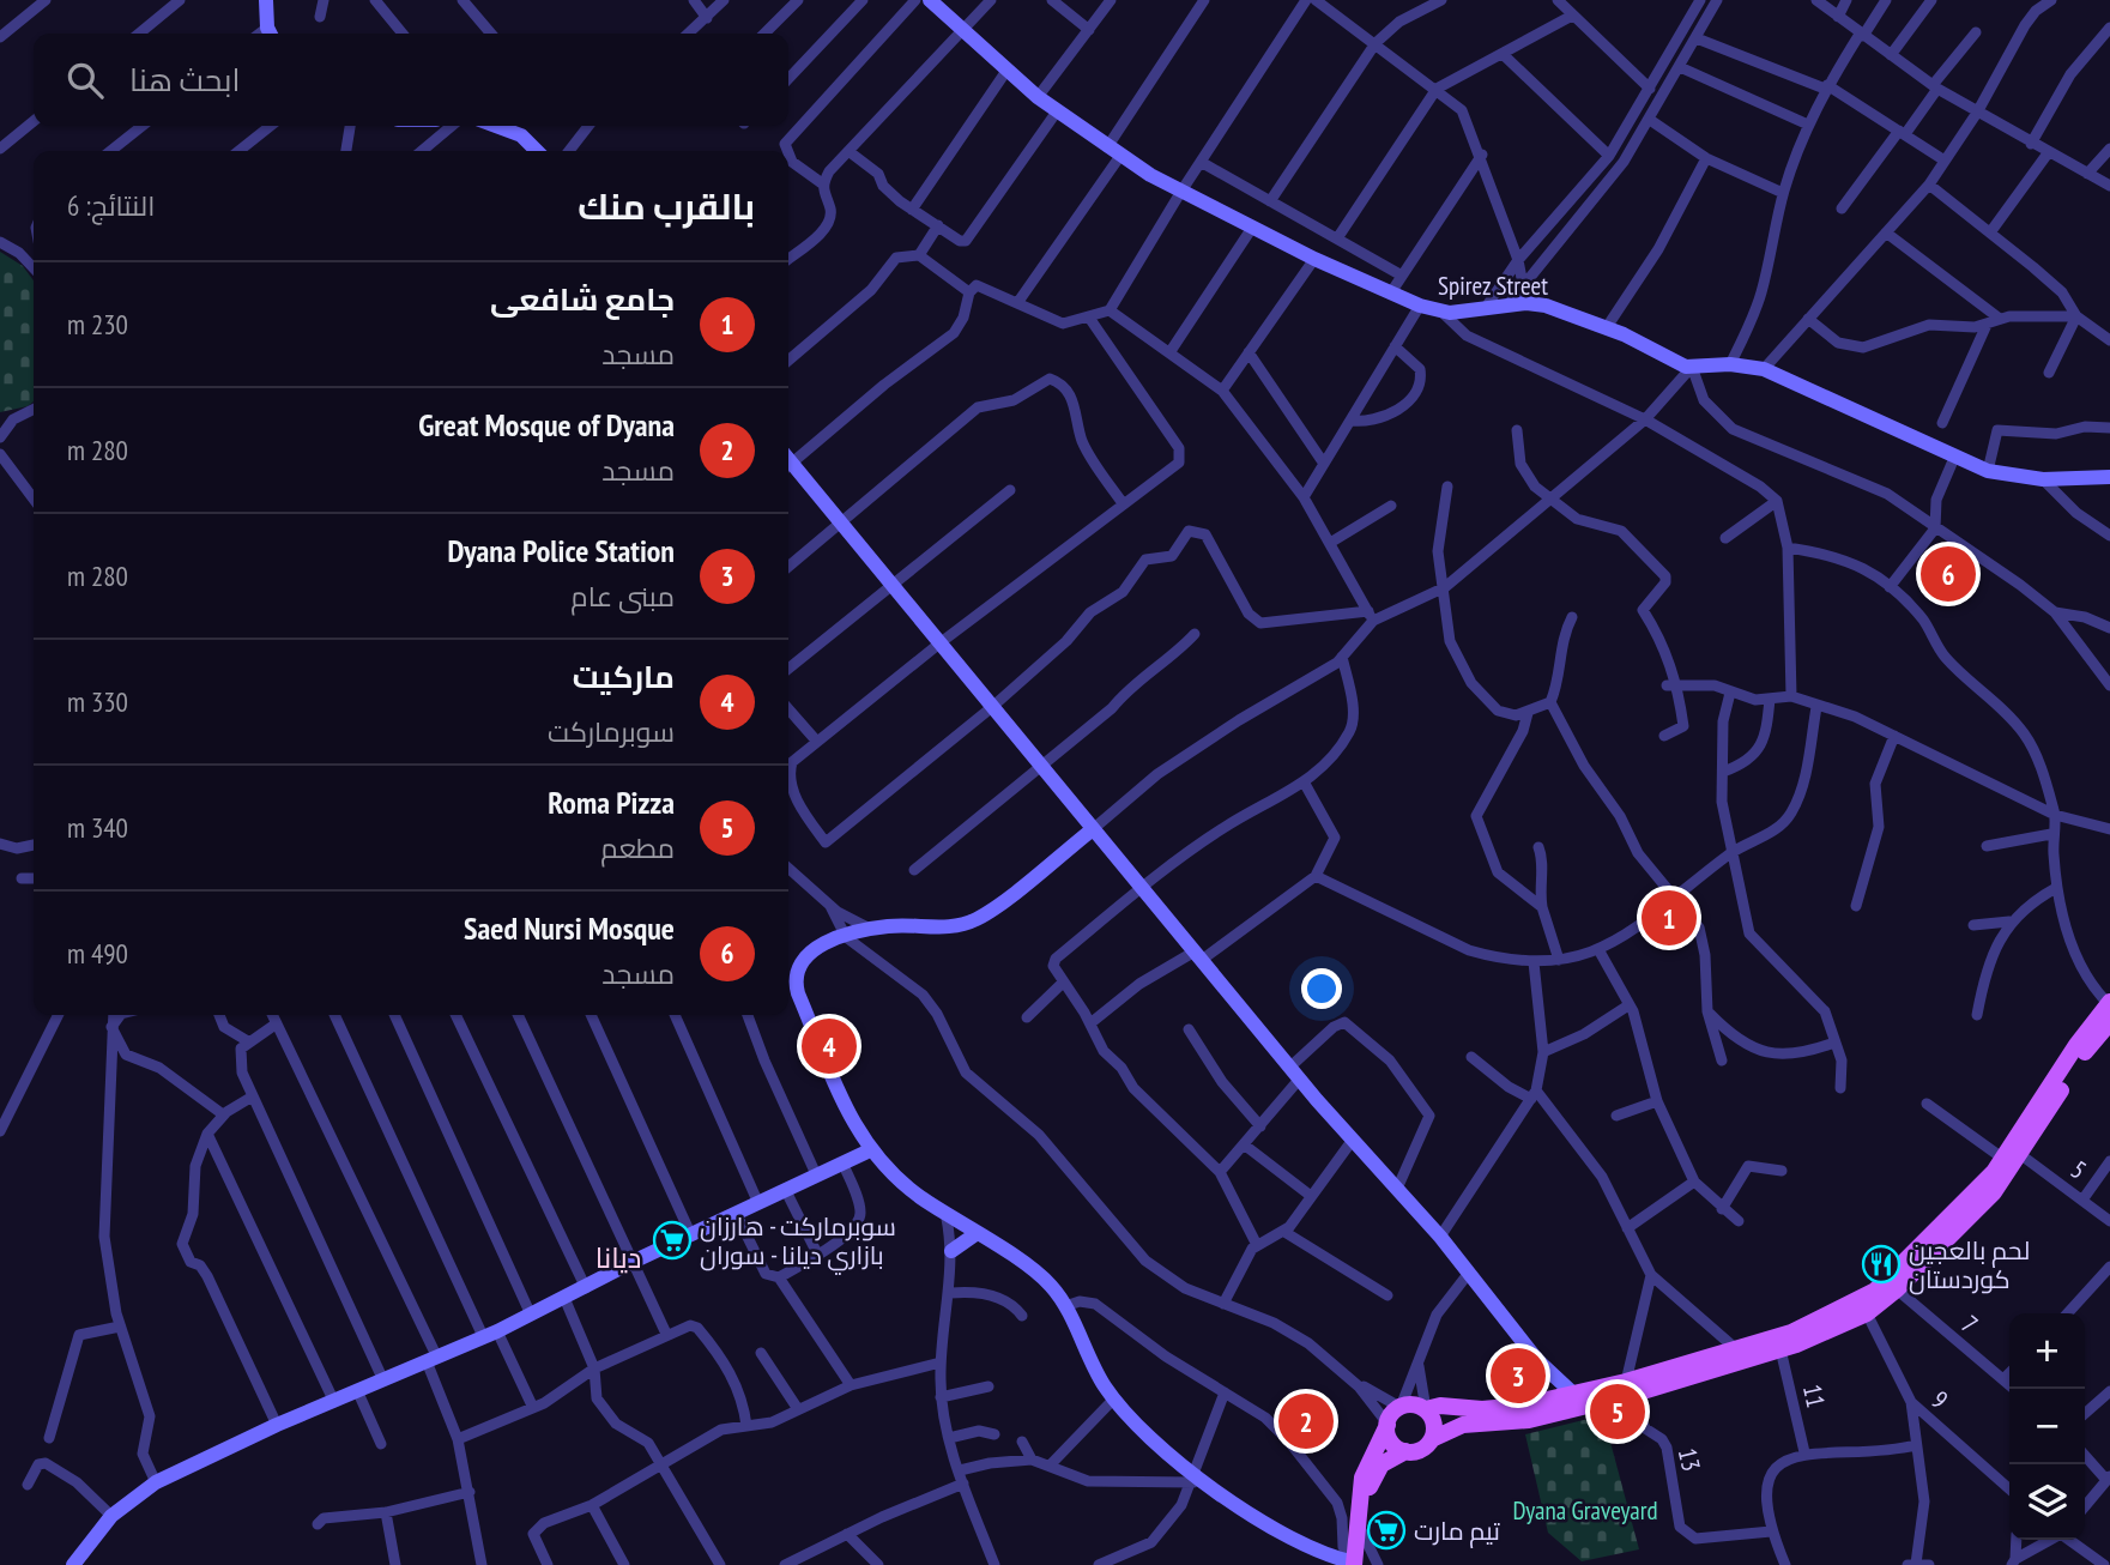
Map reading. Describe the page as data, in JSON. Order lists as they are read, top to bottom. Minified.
{"streets":{"street":["Spirez Street","5","7","11","9","13"]},"districts":["دیانا"],"parks":["Dyana Graveyard"],"places":{"supermarket":["سوبرماركت - هارزان بازاري ديانا - سوران","تیم مارت"],"restaurant":["لحم بالعجین کوردستان"]},"page":{"search":"ابحث هنا","heading":["بالقرب منك","النتائج: 6"],"list":[{"mark":"1","name":"جامع شافعی","note":"مسجد","value":"230 m"},{"mark":"2","name":"Great Mosque of Dyana","note":"مسجد","value":"280 m"},{"mark":"3","name":"Dyana Police Station","note":"مبنى عام","value":"280 m"},{"mark":"4","name":"ماركيت","note":"سوبرماركت","value":"330 m"},{"mark":"5","name":"Roma Pizza","note":"مطعم","value":"340 m"},{"mark":"6","name":"Saed Nursi Mosque","note":"مسجد","value":"490 m"}],"pins":["6","1","4","3","5","2"],"map_buttons":["+","−"]}}
